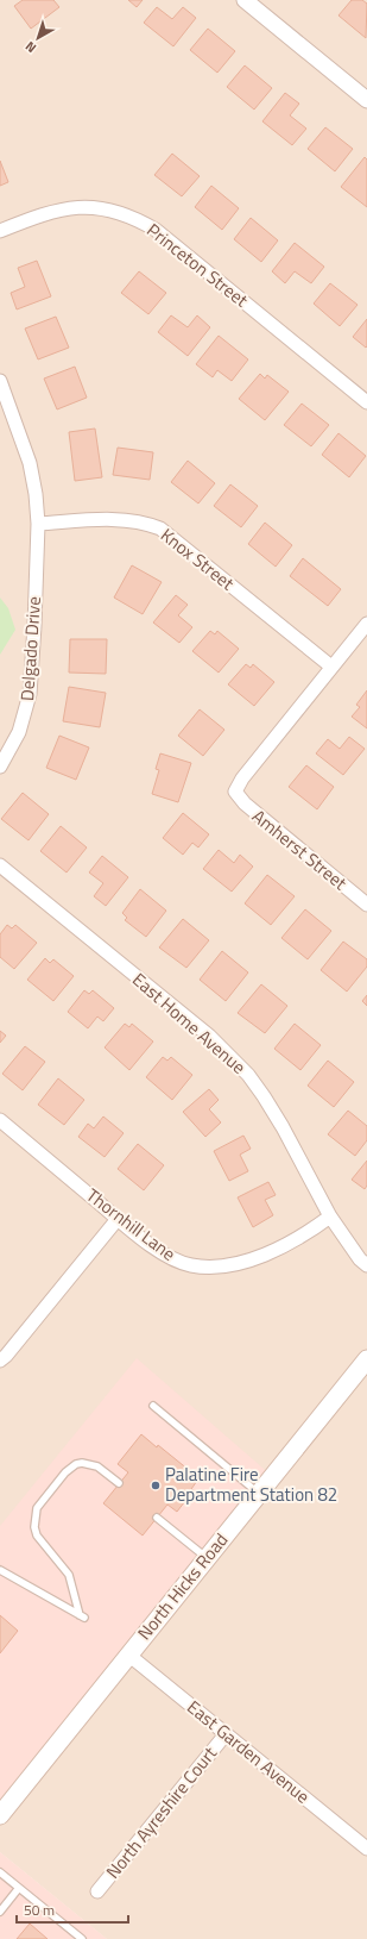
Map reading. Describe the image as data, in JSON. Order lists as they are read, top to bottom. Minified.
{"streets":{"main road":["North Hicks Road"],"street":["Princeton Street","Knox Street","Delgado Drive","Amherst Street","East Home Avenue","Thornhill Lane","East Garden Avenue","North Ayreshire Court"]},"crossings":[["Knox Street","Delgado Drive"],["Knox Street","Amherst Street"],["East Home Avenue","Thornhill Lane"],["North Hicks Road","East Garden Avenue"],["East Garden Avenue","North Ayreshire Court"]],"places":["Palatine Fire Department Station 82"],"scale_bar":"50 m","north":"bottom left"}
